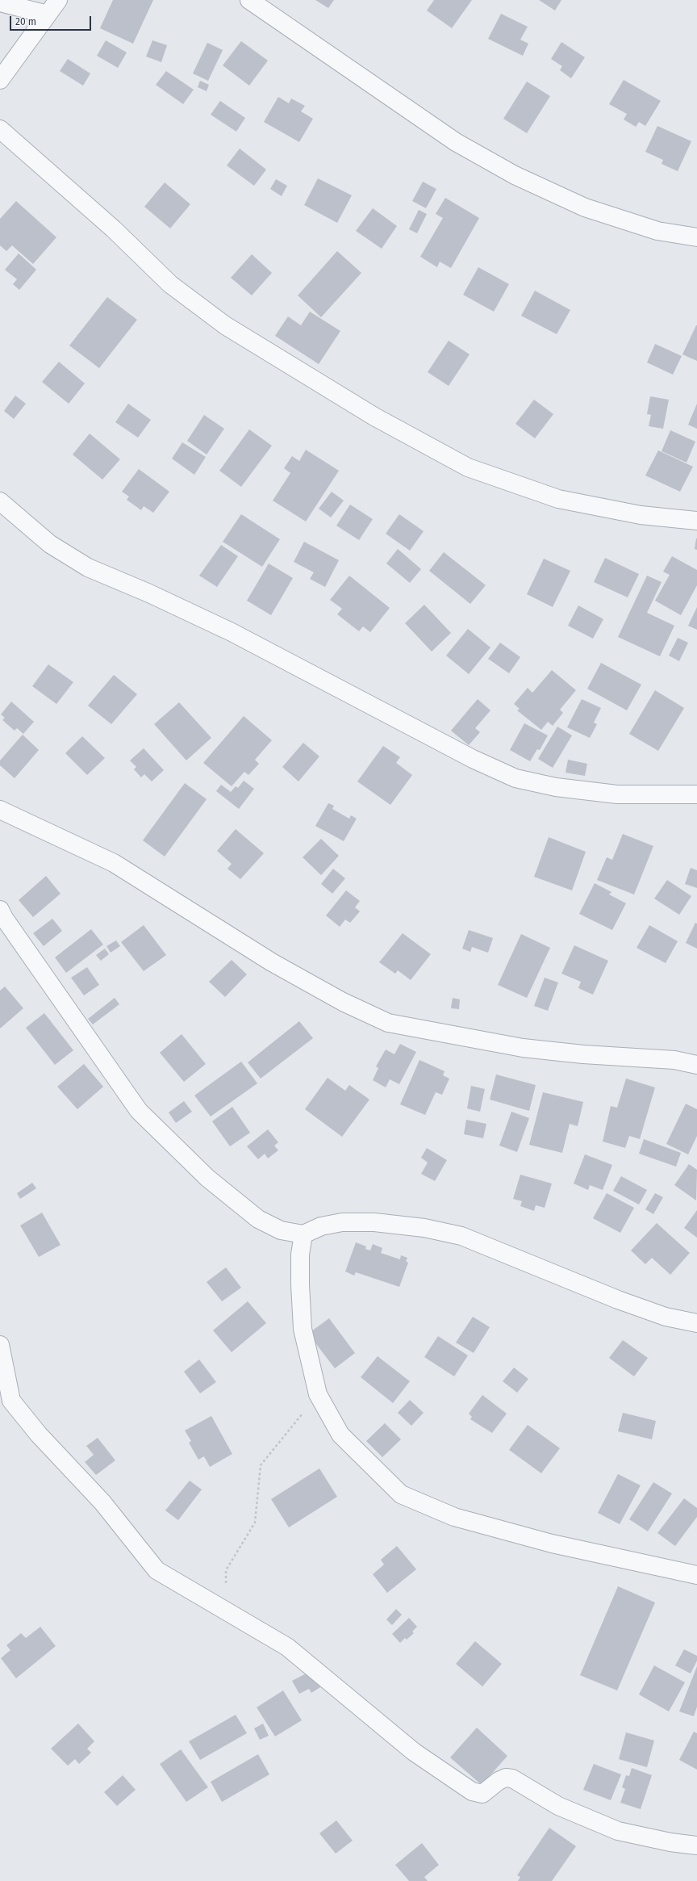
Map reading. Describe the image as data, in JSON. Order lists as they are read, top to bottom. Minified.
{"scale_bar":"20 m"}
